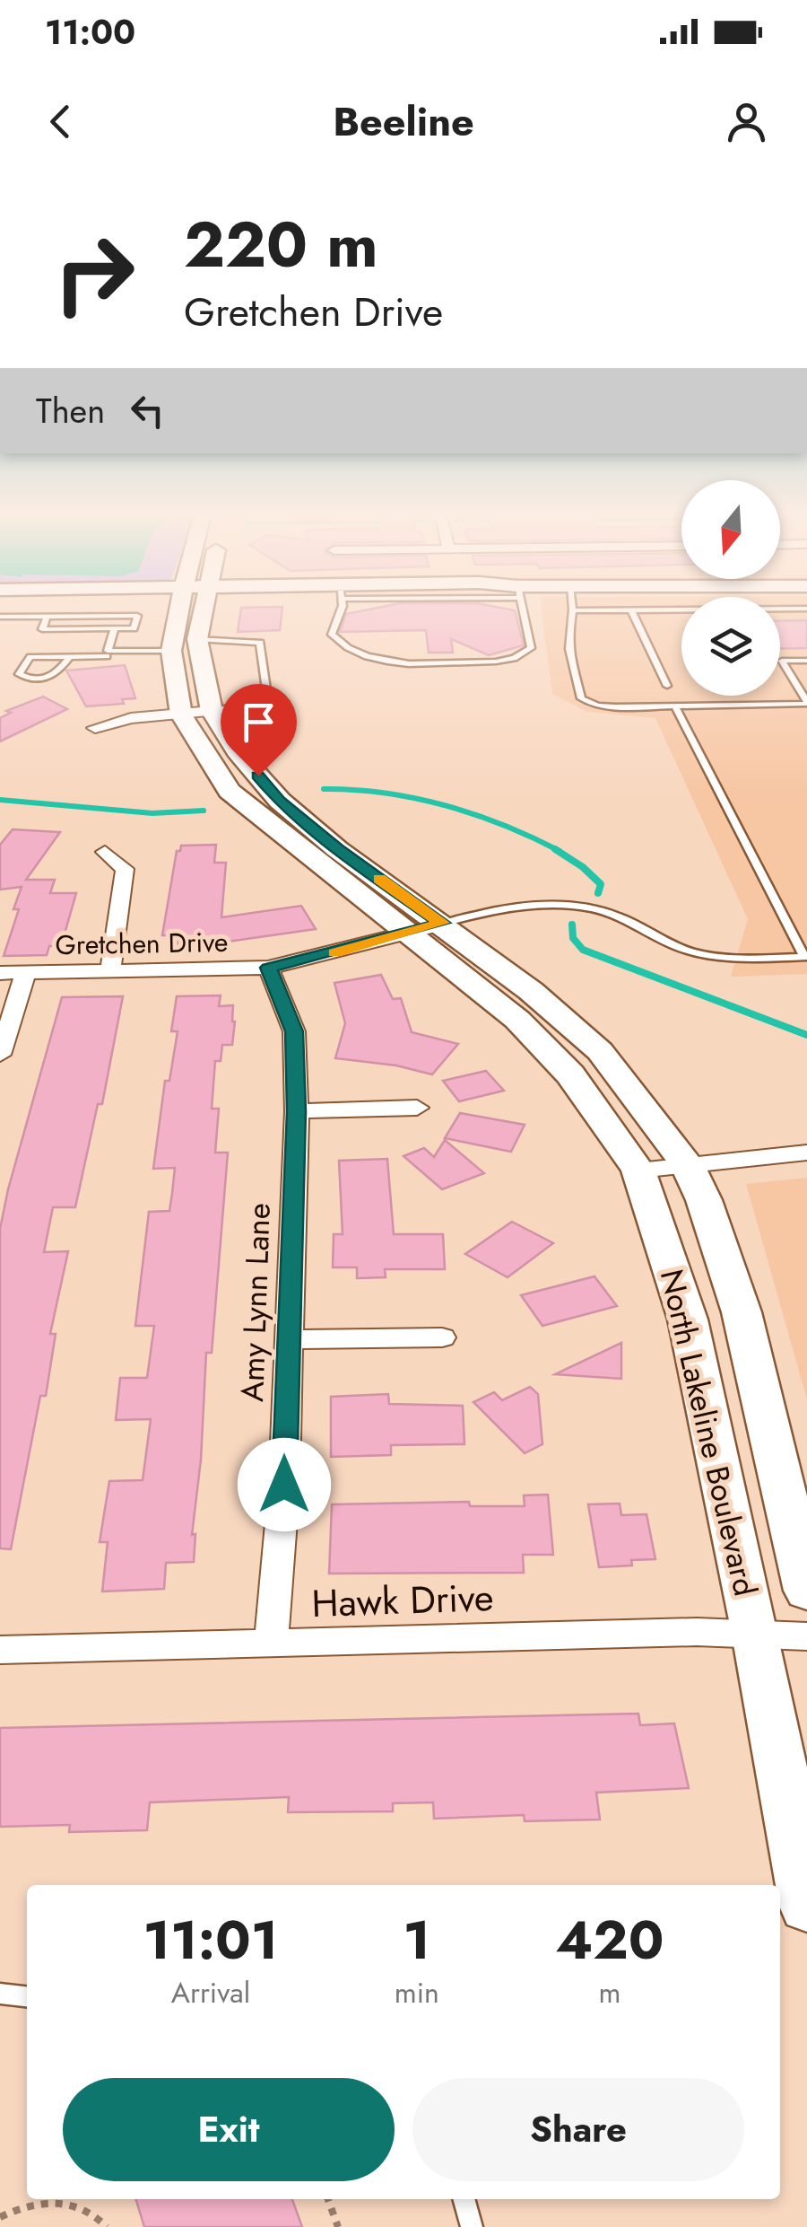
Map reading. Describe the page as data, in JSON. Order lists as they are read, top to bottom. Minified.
{"streets":{"main road":["North Lakeline Boulevard"],"street":["Gretchen Drive","Amy Lynn Lane","Hawk Drive"]},"crossings":[["Gretchen Drive","Amy Lynn Lane"],["Gretchen Drive","North Lakeline Boulevard"],["Amy Lynn Lane","Hawk Drive"],["North Lakeline Boulevard","Hawk Drive"]],"north":"bottom","page":{"status":"11:00","header":"Beeline","turn":["220 m","Gretchen Drive"],"then":"Then","eta":["11:01","Arrival","1","min","420","m"],"buttons":["Exit","Share"]}}
